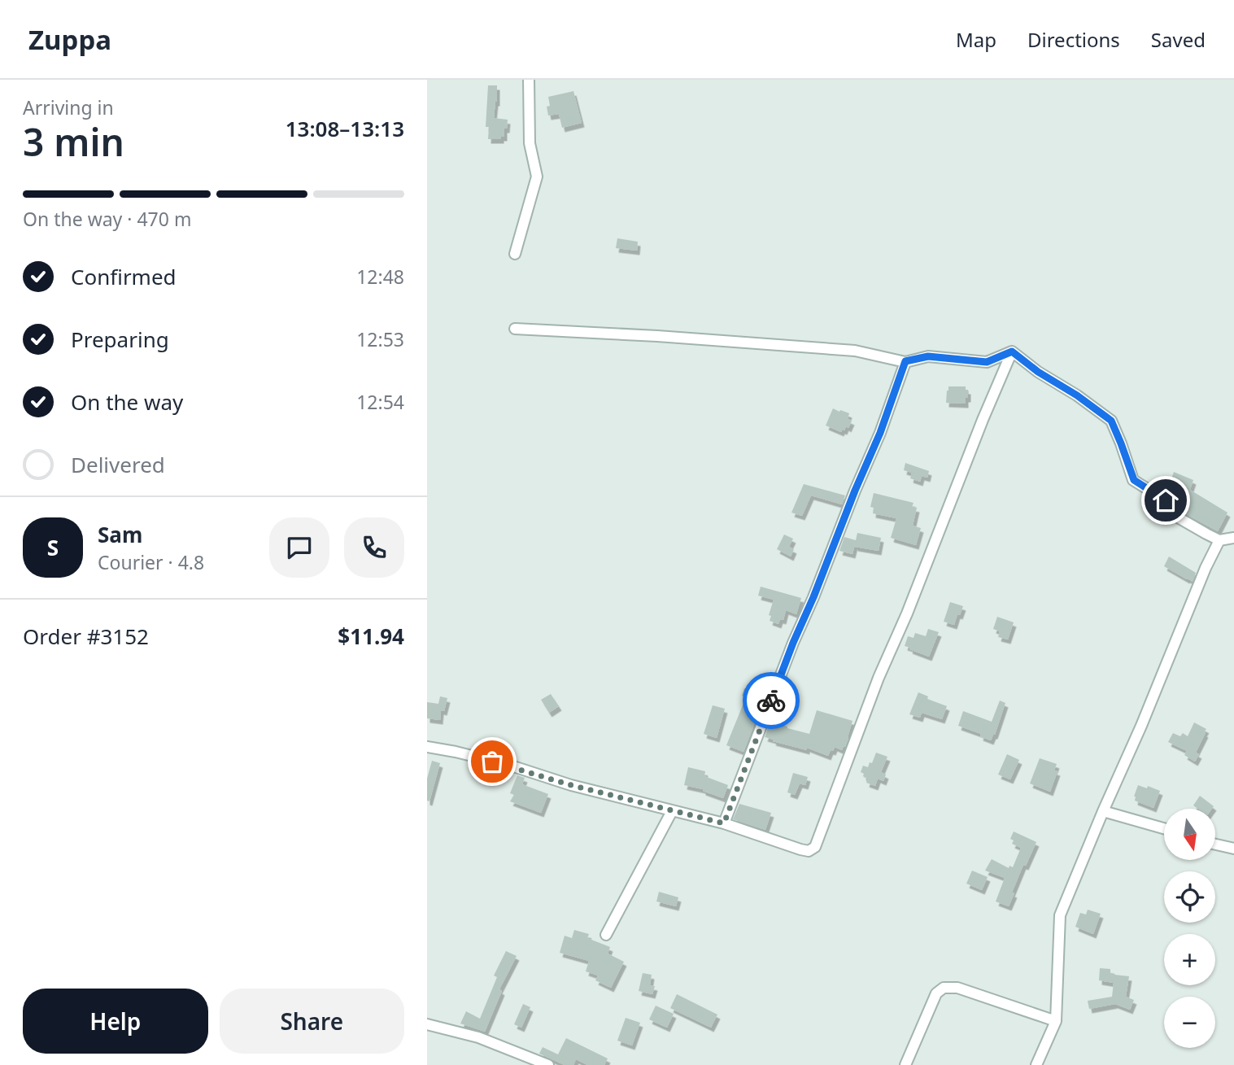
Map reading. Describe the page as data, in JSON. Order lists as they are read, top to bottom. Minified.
{"north":"bottom","page":{"header":"Zuppa","nav":["Map","Directions","Saved"],"heading":["3 min","Arriving in","13:08–13:13"],"panel":["Sam","Courier · 4.8","Order #3152","$11.94"],"bar":"On the way · 470 m","list":[["Confirmed","12:48"],["Preparing","12:53"],["On the way","12:54"],"Delivered"],"round":"S","map_buttons":["+","−"],"buttons":["Help","Share"]}}
